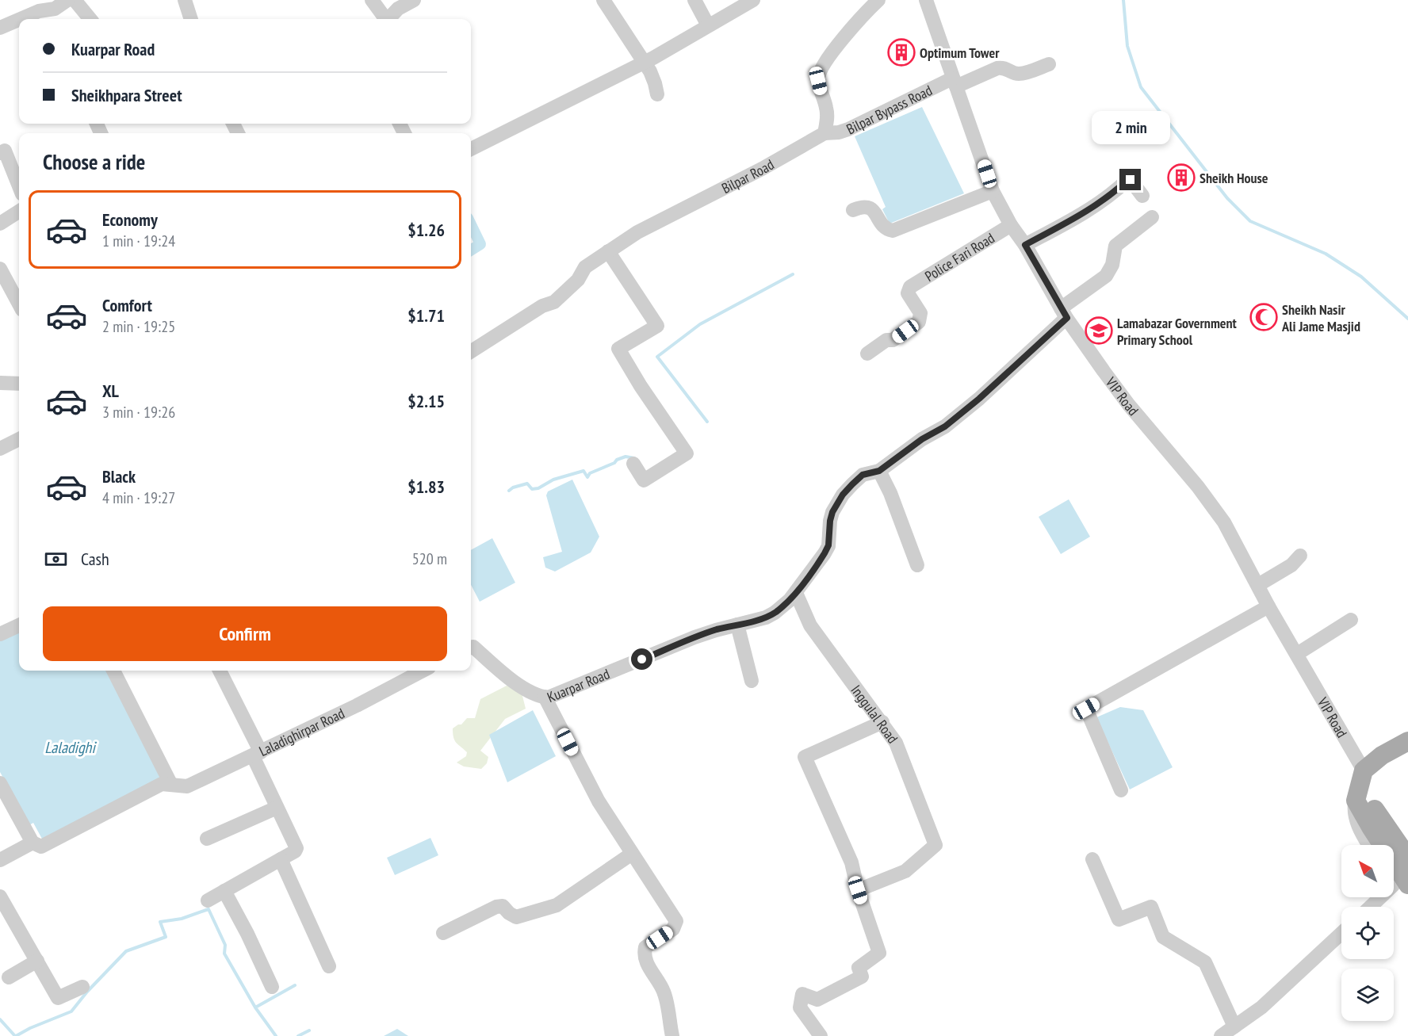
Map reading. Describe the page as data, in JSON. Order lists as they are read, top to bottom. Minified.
{"streets":{"street":["Bilpar Bypass Road","Bilpar Road","Police Fari Road","VIP Road","Kuarpar Road","Inggulal Road","Laladighirpar Road"]},"crossings":[["Bilpar Bypass Road","Bilpar Road"],["Bilpar Bypass Road","VIP Road"],["Police Fari Road","VIP Road"],["VIP Road","Kuarpar Road"],["Kuarpar Road","Inggulal Road"]],"water":["Laladighi"],"places":{"building":["Optimum Tower","Sheikh House"],"mosque":["Sheikh Nasir Ali Jame Masjid"],"school or university":["Lamabazar Government Primary School"]},"north":"top left","page":{"banner":["Kuarpar Road","Sheikhpara Street"],"bubble":"2 min","heading":"Choose a ride","list":[{"name":"Economy","note":"1 min · 19:24","value":"$1.26"},{"name":"Comfort","note":"2 min · 19:25","value":"$1.71"},{"name":"XL","note":"3 min · 19:26","value":"$2.15"},{"name":"Black","note":"4 min · 19:27","value":"$1.83"}],"pay":["Cash","520 m"],"buttons":"Confirm"}}
